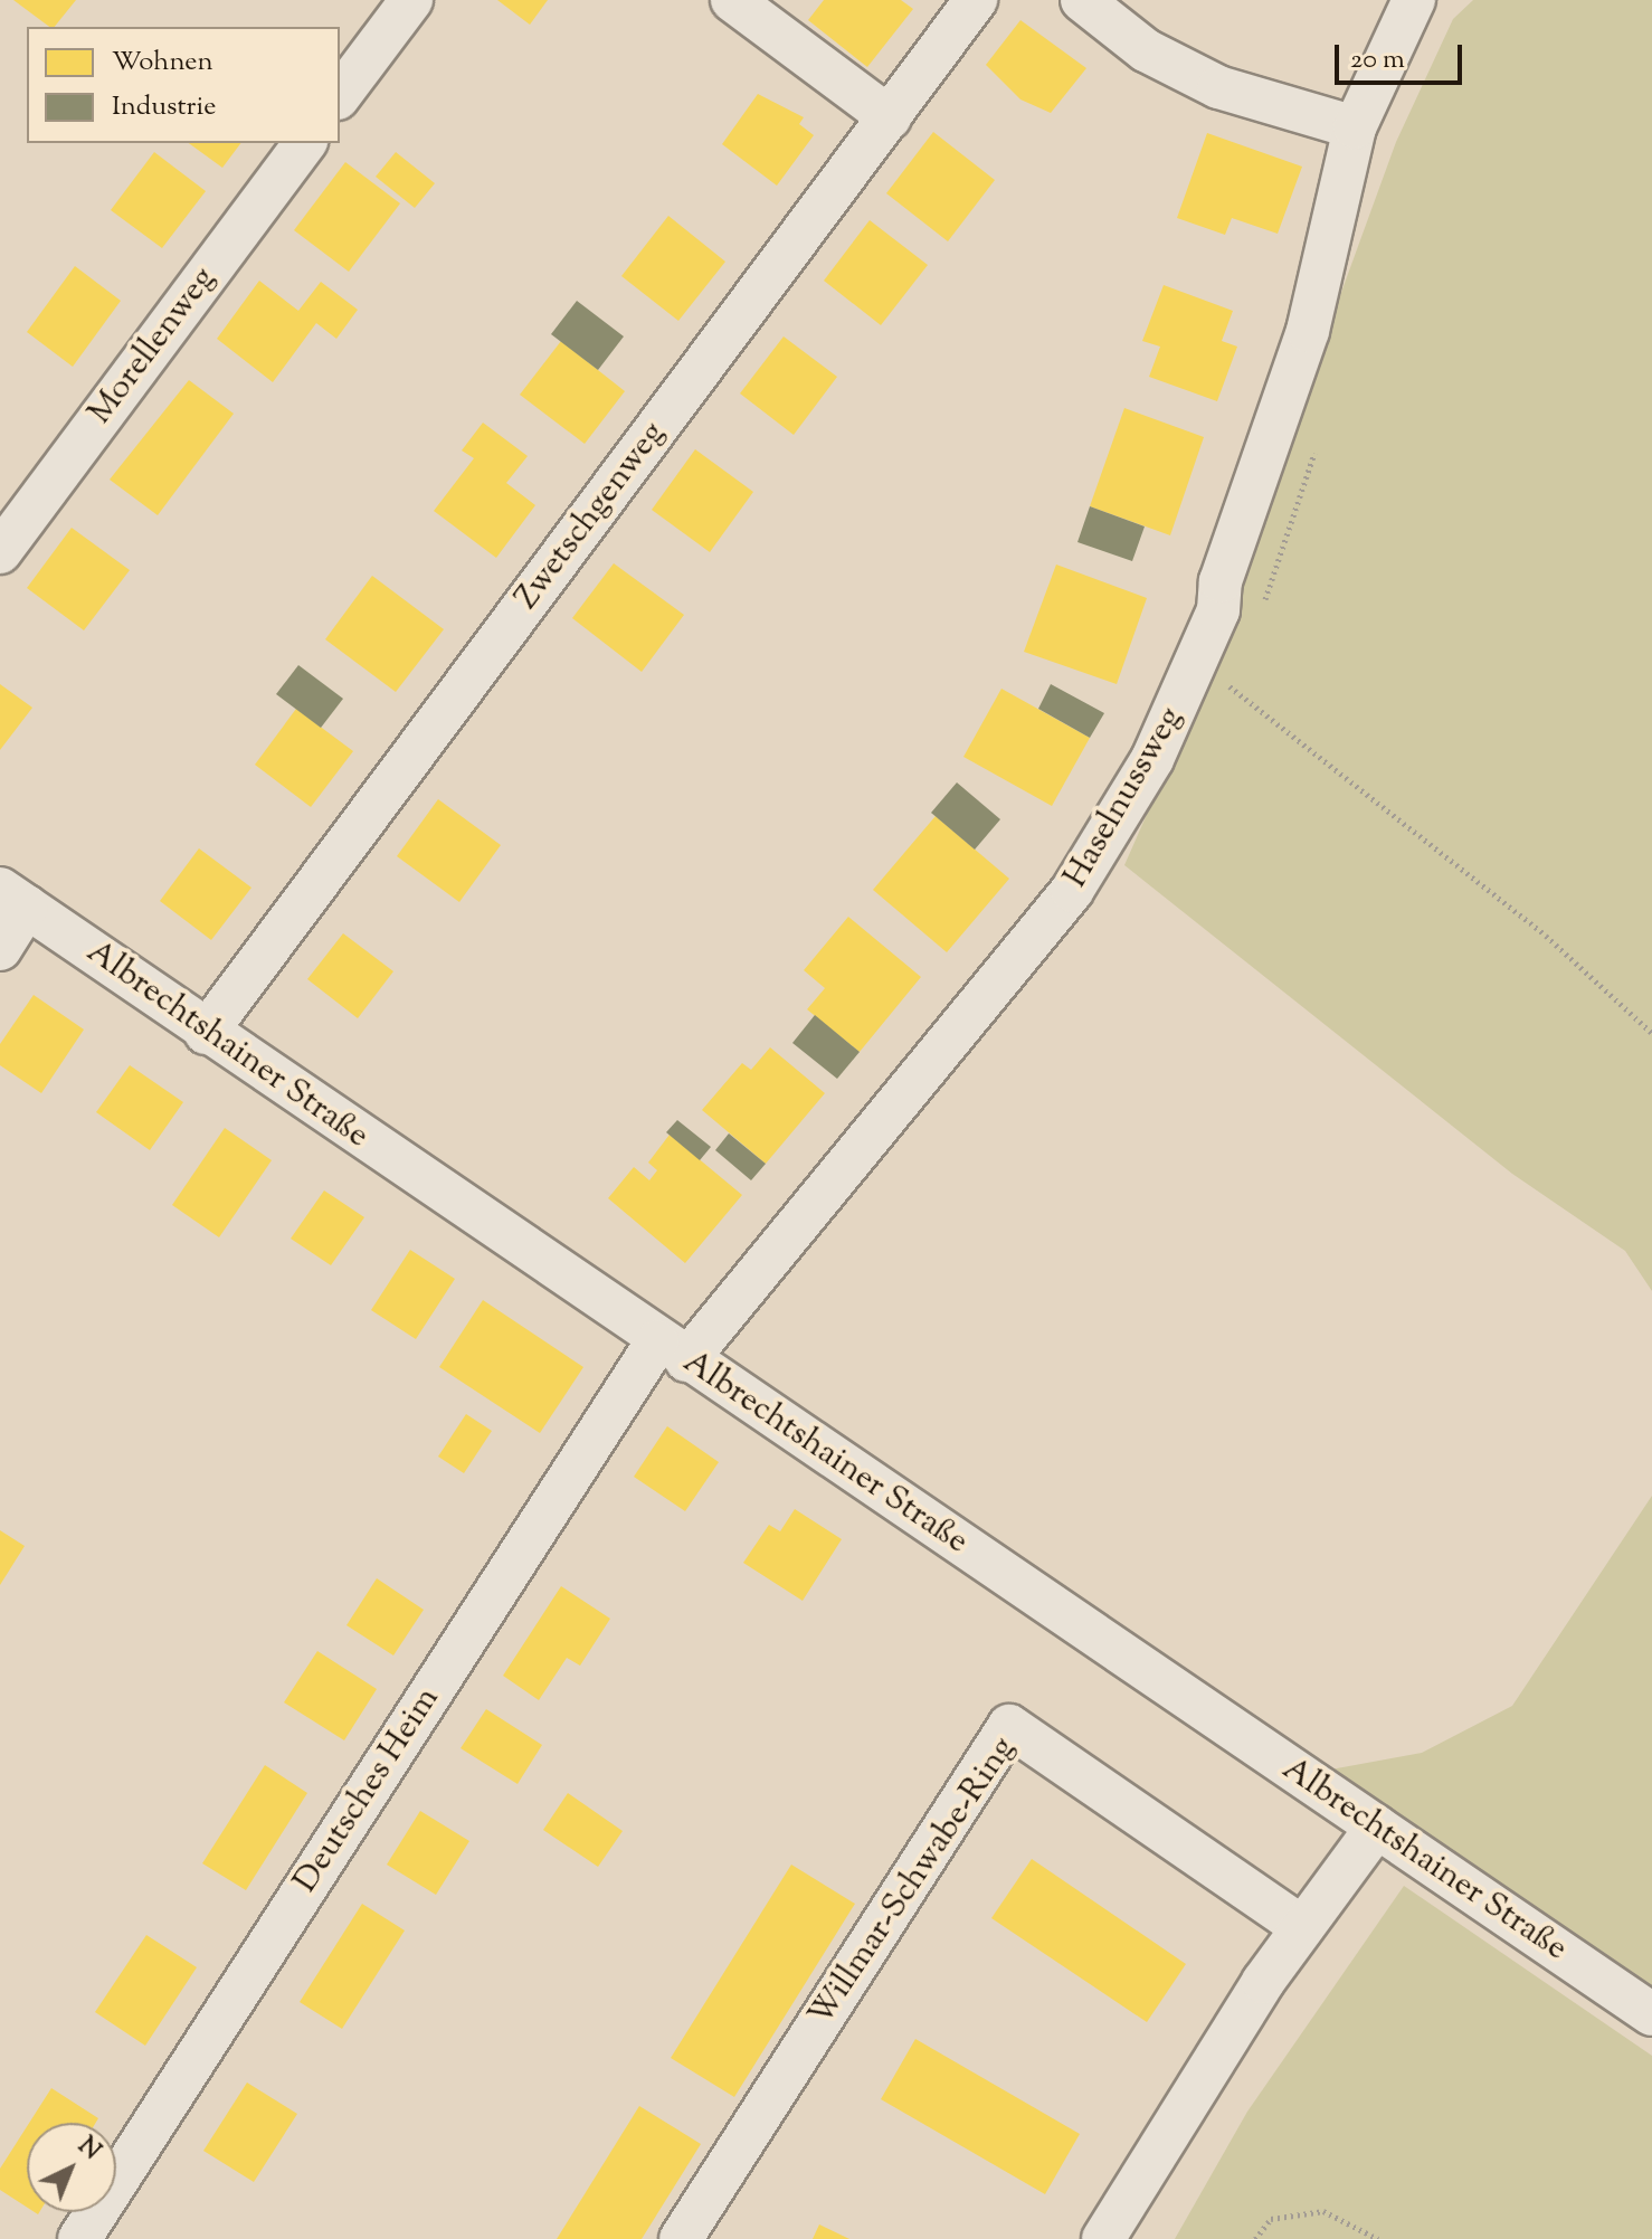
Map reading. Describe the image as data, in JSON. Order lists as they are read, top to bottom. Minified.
{"streets":{"street":["Morellenweg","Zwetschgenweg","Haselnussweg","Albrechtshainer Straße","Deutsches Heim","Willmar-Schwabe-Ring"]},"crossings":[["Zwetschgenweg","Albrechtshainer Straße"],["Haselnussweg","Albrechtshainer Straße"],["Haselnussweg","Deutsches Heim"],["Albrechtshainer Straße","Deutsches Heim"]],"legend":["Wohnen","Industrie"],"scale_bar":"20 m","north":"top right"}
